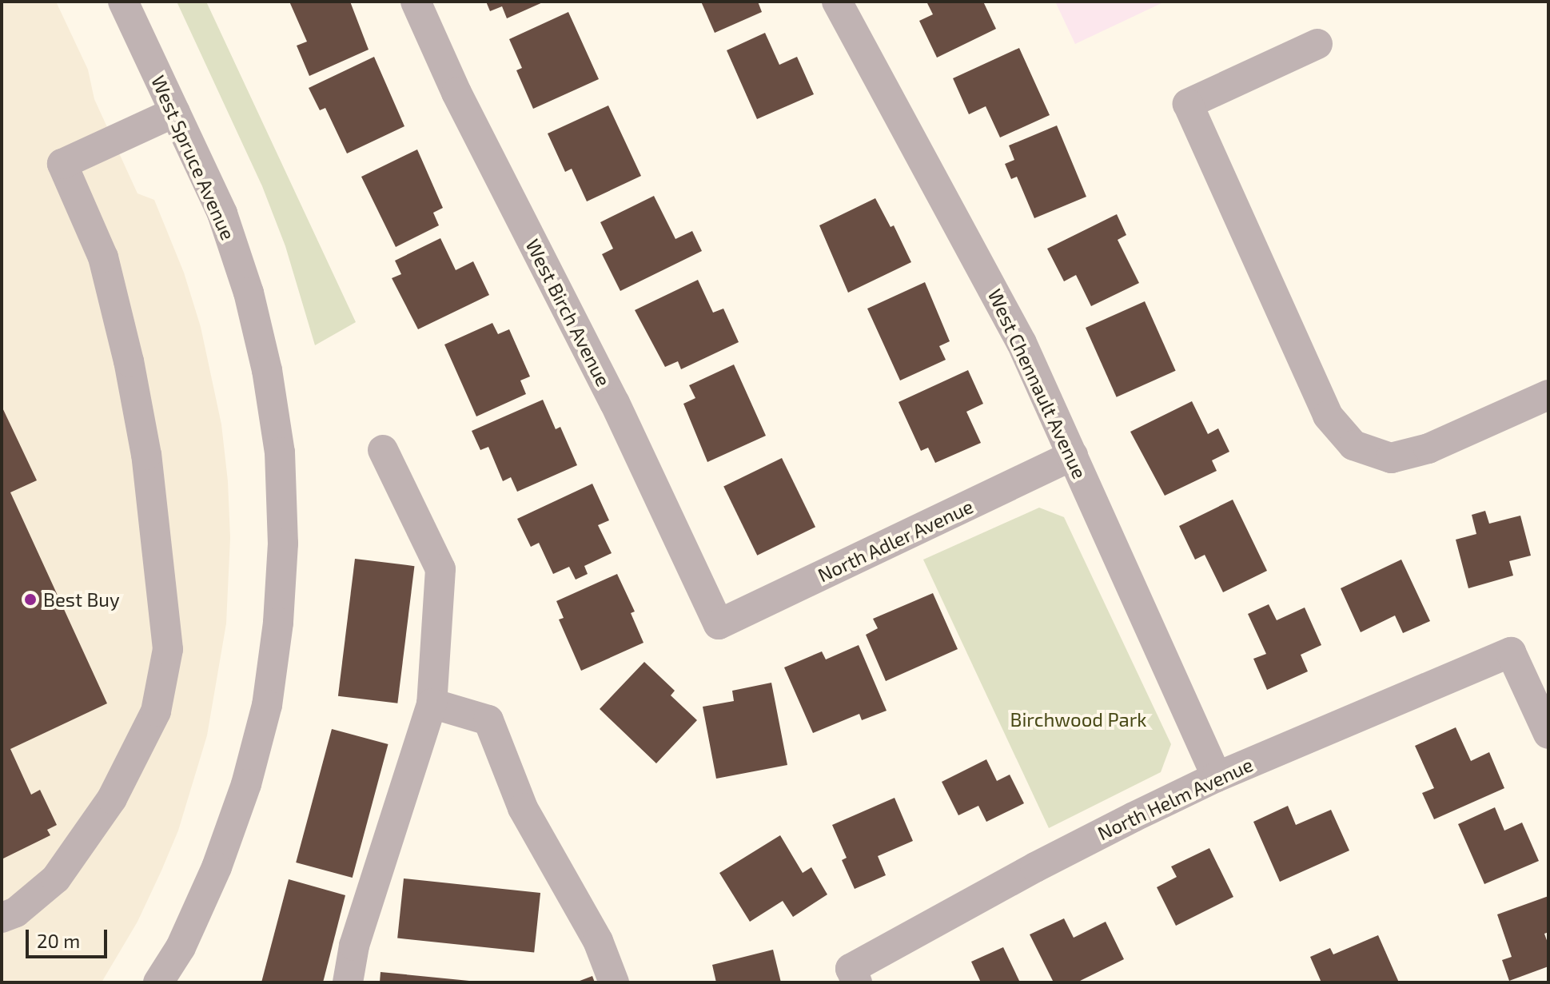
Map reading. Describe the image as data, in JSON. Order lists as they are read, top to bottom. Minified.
{"streets":{"street":["West Spruce Avenue","West Birch Avenue","West Chennault Avenue","North Adler Avenue","North Helm Avenue"]},"crossings":[["West Birch Avenue","North Adler Avenue"],["West Chennault Avenue","North Adler Avenue"],["West Chennault Avenue","North Helm Avenue"]],"parks":["Birchwood Park"],"places":["Best Buy"],"scale_bar":"20 m"}
